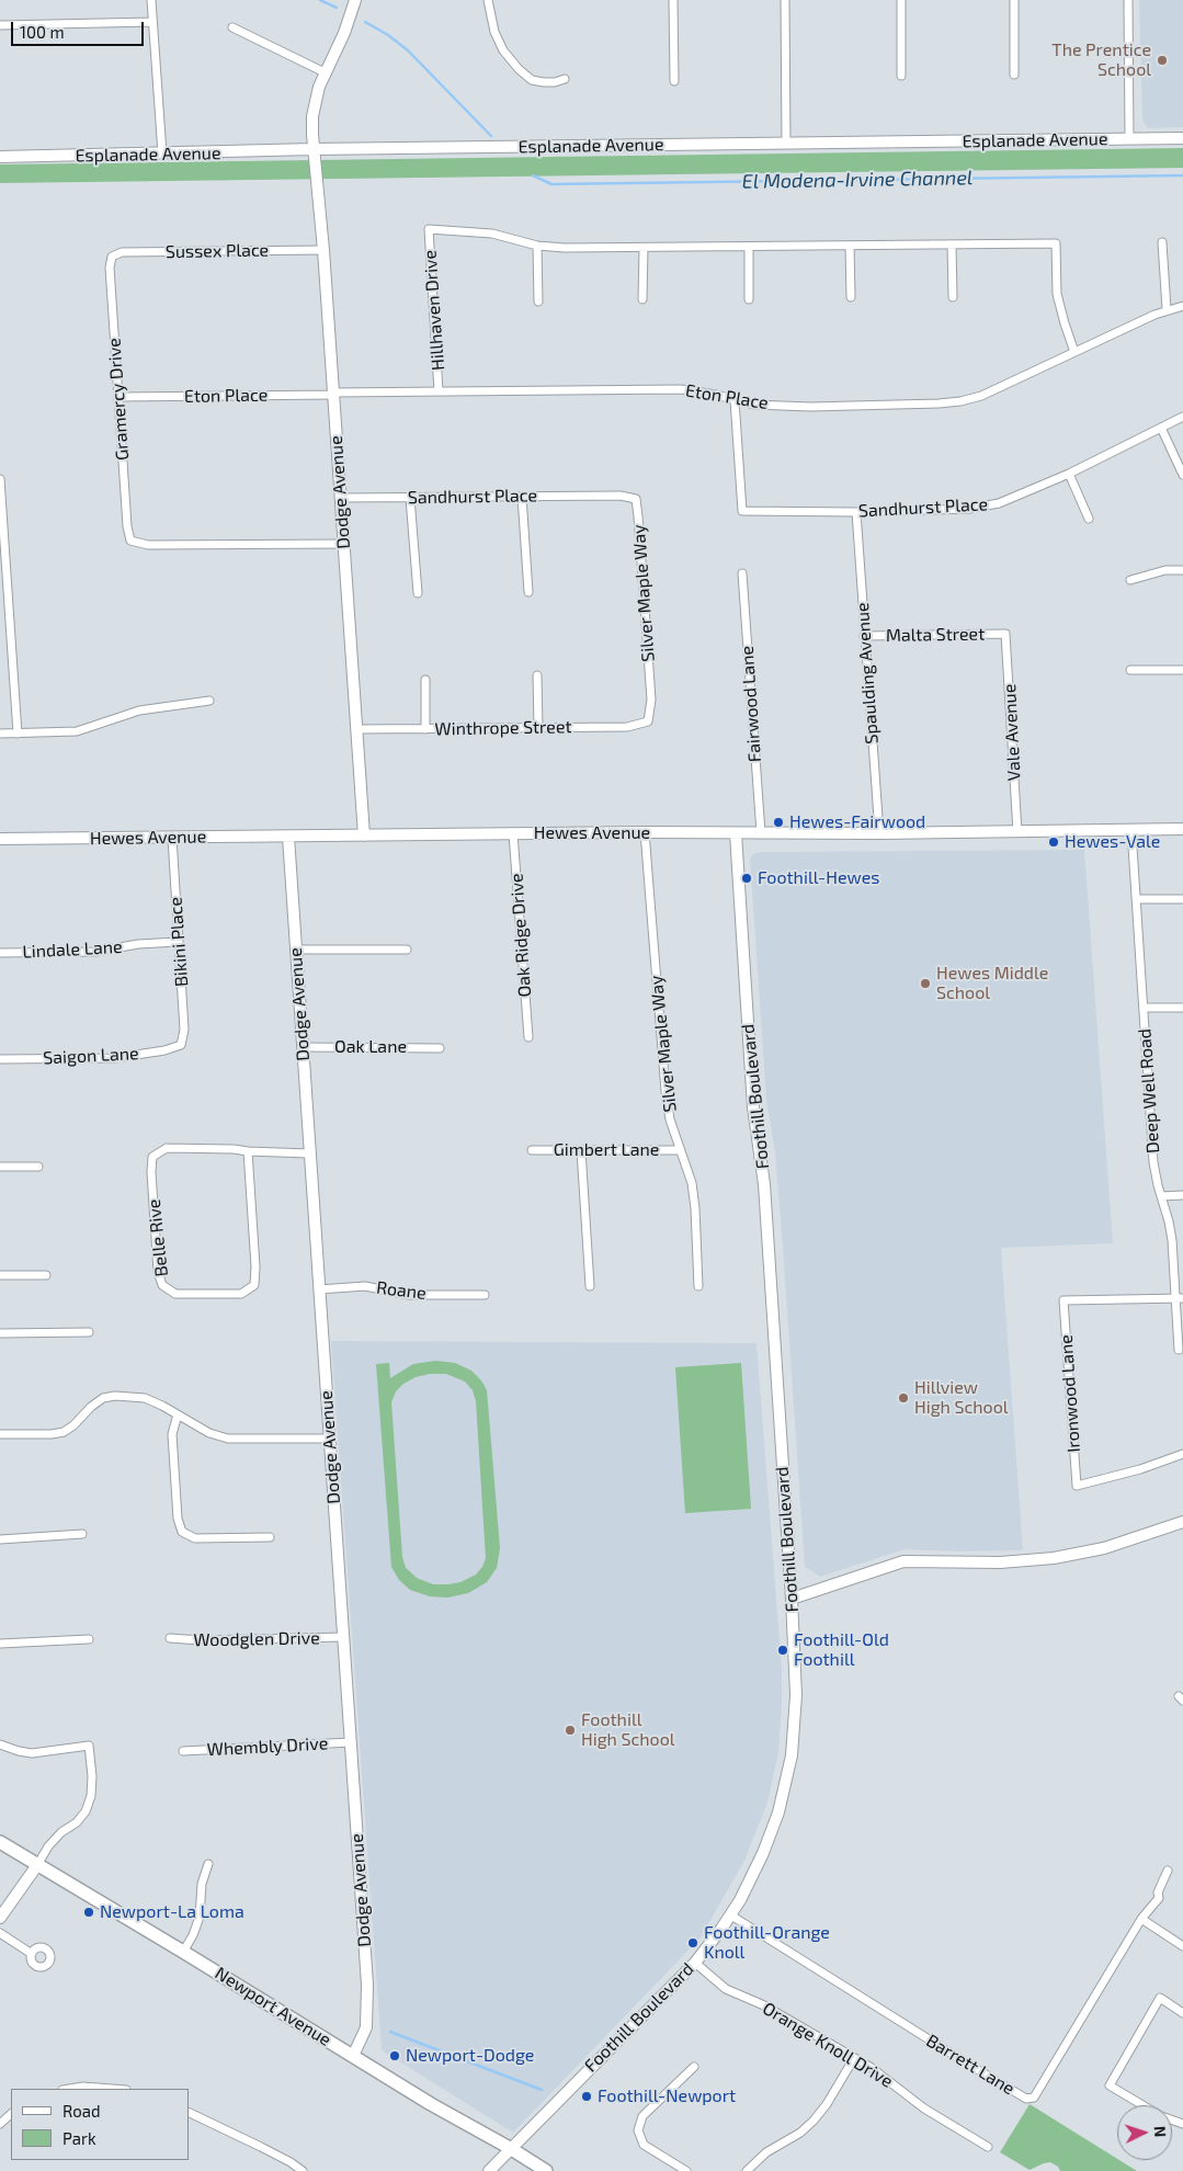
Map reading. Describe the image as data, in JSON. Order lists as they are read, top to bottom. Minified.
{"streets":{"main road":["Newport Avenue"],"street":["Esplanade Avenue","Sussex Place","Hillhaven Drive","Eton Place","Gramercy Drive","Dodge Avenue","Sandhurst Place","Silver Maple Way","Malta Street","Spaulding Avenue","Fairwood Lane","Winthrope Street","Vale Avenue","Hewes Avenue","Oak Ridge Drive","Bikini Place","Lindale Lane","Oak Lane","Saigon Lane","Deep Well Road","Foothill Boulevard","Gimbert Lane","Belle Rive","Roane","Ironwood Lane","Woodglen Drive","Whembly Drive","Orange Knoll Drive","Barrett Lane"]},"crossings":[["Esplanade Avenue","Dodge Avenue"],["Sussex Place","Gramercy Drive"],["Sussex Place","Dodge Avenue"],["Hillhaven Drive","Eton Place"],["Eton Place","Gramercy Drive"],["Eton Place","Dodge Avenue"],["Eton Place","Sandhurst Place"],["Gramercy Drive","Dodge Avenue"],["Dodge Avenue","Sandhurst Place"],["Dodge Avenue","Winthrope Street"],["Dodge Avenue","Hewes Avenue"],["Dodge Avenue","Oak Lane"],["Dodge Avenue","Belle Rive"],["Dodge Avenue","Roane"],["Dodge Avenue","Woodglen Drive"],["Dodge Avenue","Whembly Drive"],["Dodge Avenue","Newport Avenue"],["Sandhurst Place","Silver Maple Way"],["Sandhurst Place","Spaulding Avenue"],["Silver Maple Way","Winthrope Street"],["Silver Maple Way","Hewes Avenue"],["Silver Maple Way","Gimbert Lane"],["Malta Street","Spaulding Avenue"],["Malta Street","Vale Avenue"],["Spaulding Avenue","Hewes Avenue"],["Fairwood Lane","Hewes Avenue"],["Vale Avenue","Hewes Avenue"],["Hewes Avenue","Oak Ridge Drive"],["Hewes Avenue","Bikini Place"],["Hewes Avenue","Deep Well Road"],["Hewes Avenue","Foothill Boulevard"],["Bikini Place","Lindale Lane"],["Bikini Place","Saigon Lane"],["Deep Well Road","Ironwood Lane"],["Foothill Boulevard","Newport Avenue"],["Foothill Boulevard","Orange Knoll Drive"],["Foothill Boulevard","Barrett Lane"]],"water":["El Modena-Irvine Channel"],"places":["The Prentice School","Hewes-Fairwood","Hewes-Vale","Foothill-Hewes","Hewes Middle School","Hillview High School","Foothill-Old Foothill","Foothill High School","Newport-La Loma","Foothill-Orange Knoll","Newport-Dodge","Foothill-Newport"],"legend":["Road","Park"],"scale_bar":"100 m","north":"right"}
